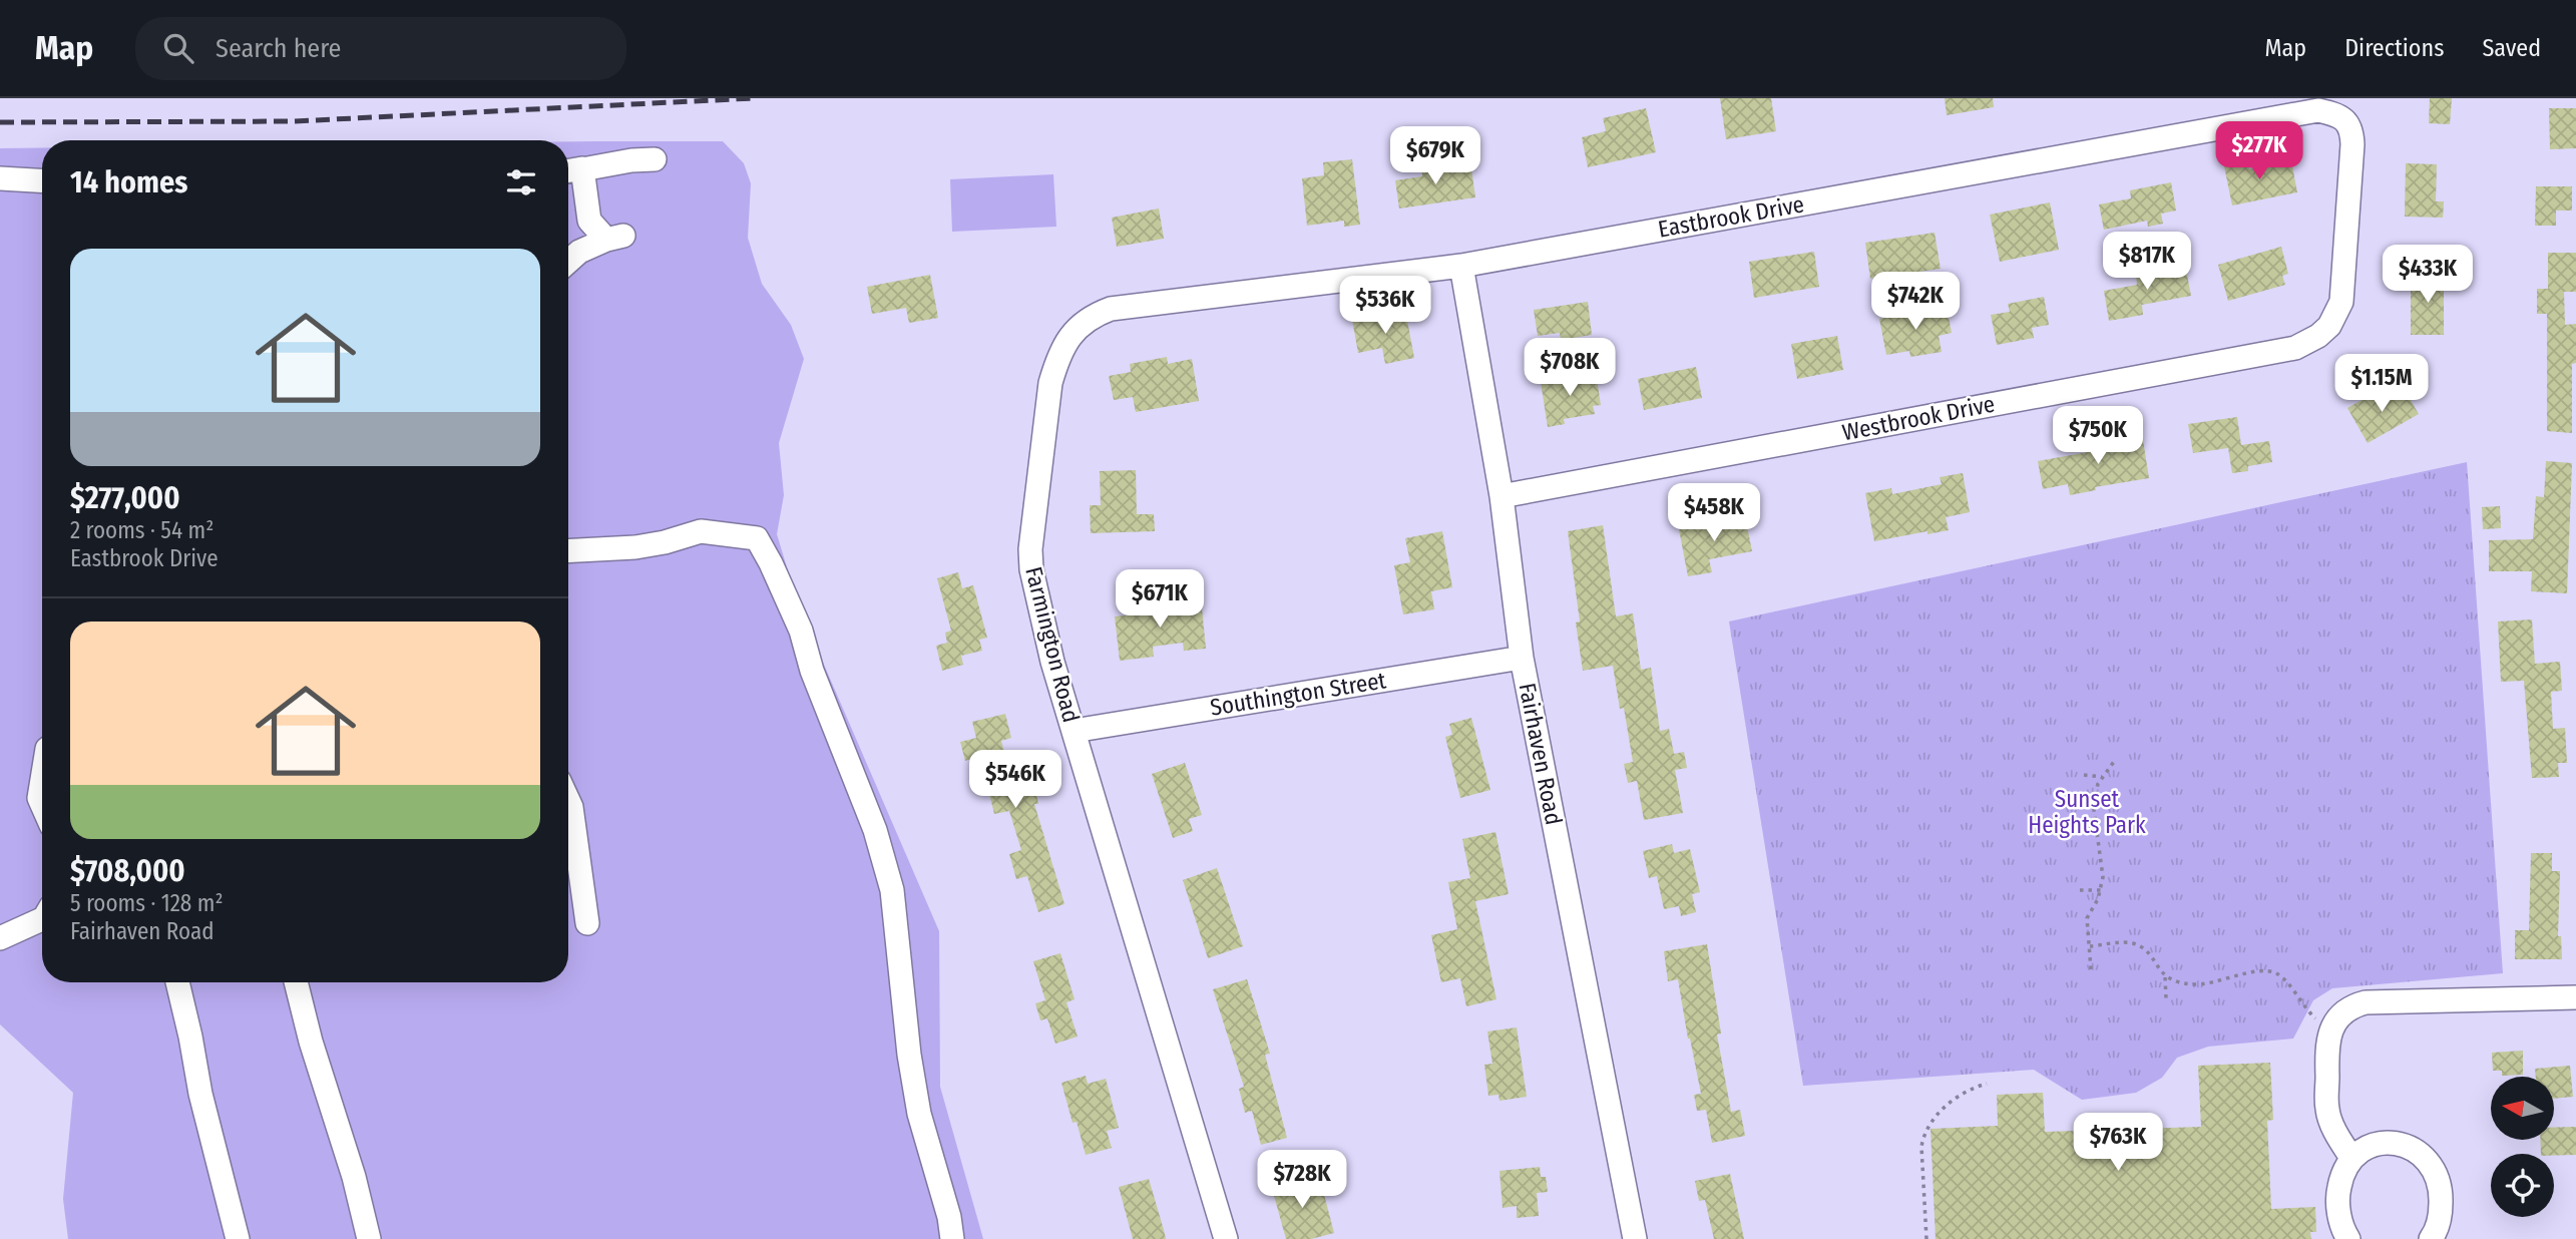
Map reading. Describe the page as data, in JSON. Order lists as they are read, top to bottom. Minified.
{"streets":{"street":["Eastbrook Drive","Westbrook Drive","Farmington Road","Southington Street","Fairhaven Road"]},"crossings":[["Eastbrook Drive","Westbrook Drive"],["Eastbrook Drive","Farmington Road"],["Eastbrook Drive","Fairhaven Road"],["Westbrook Drive","Fairhaven Road"],["Farmington Road","Southington Street"],["Southington Street","Fairhaven Road"]],"parks":["Sunset Heights Park"],"north":"left","page":{"header":"Map","search":"Search here","nav":["Map","Directions","Saved"],"price":["$277K","$679K","$817K","$433K","$742K","$536K","$708K","$1.15M","$750K","$458K","$671K","$546K","$763K","$728K"],"heading":"14 homes","list":[{"name":"$277,000","note":"2 rooms · 54 m² · Eastbrook Drive"},{"name":"$708,000","note":"5 rooms · 128 m² · Fairhaven Road"}]}}
